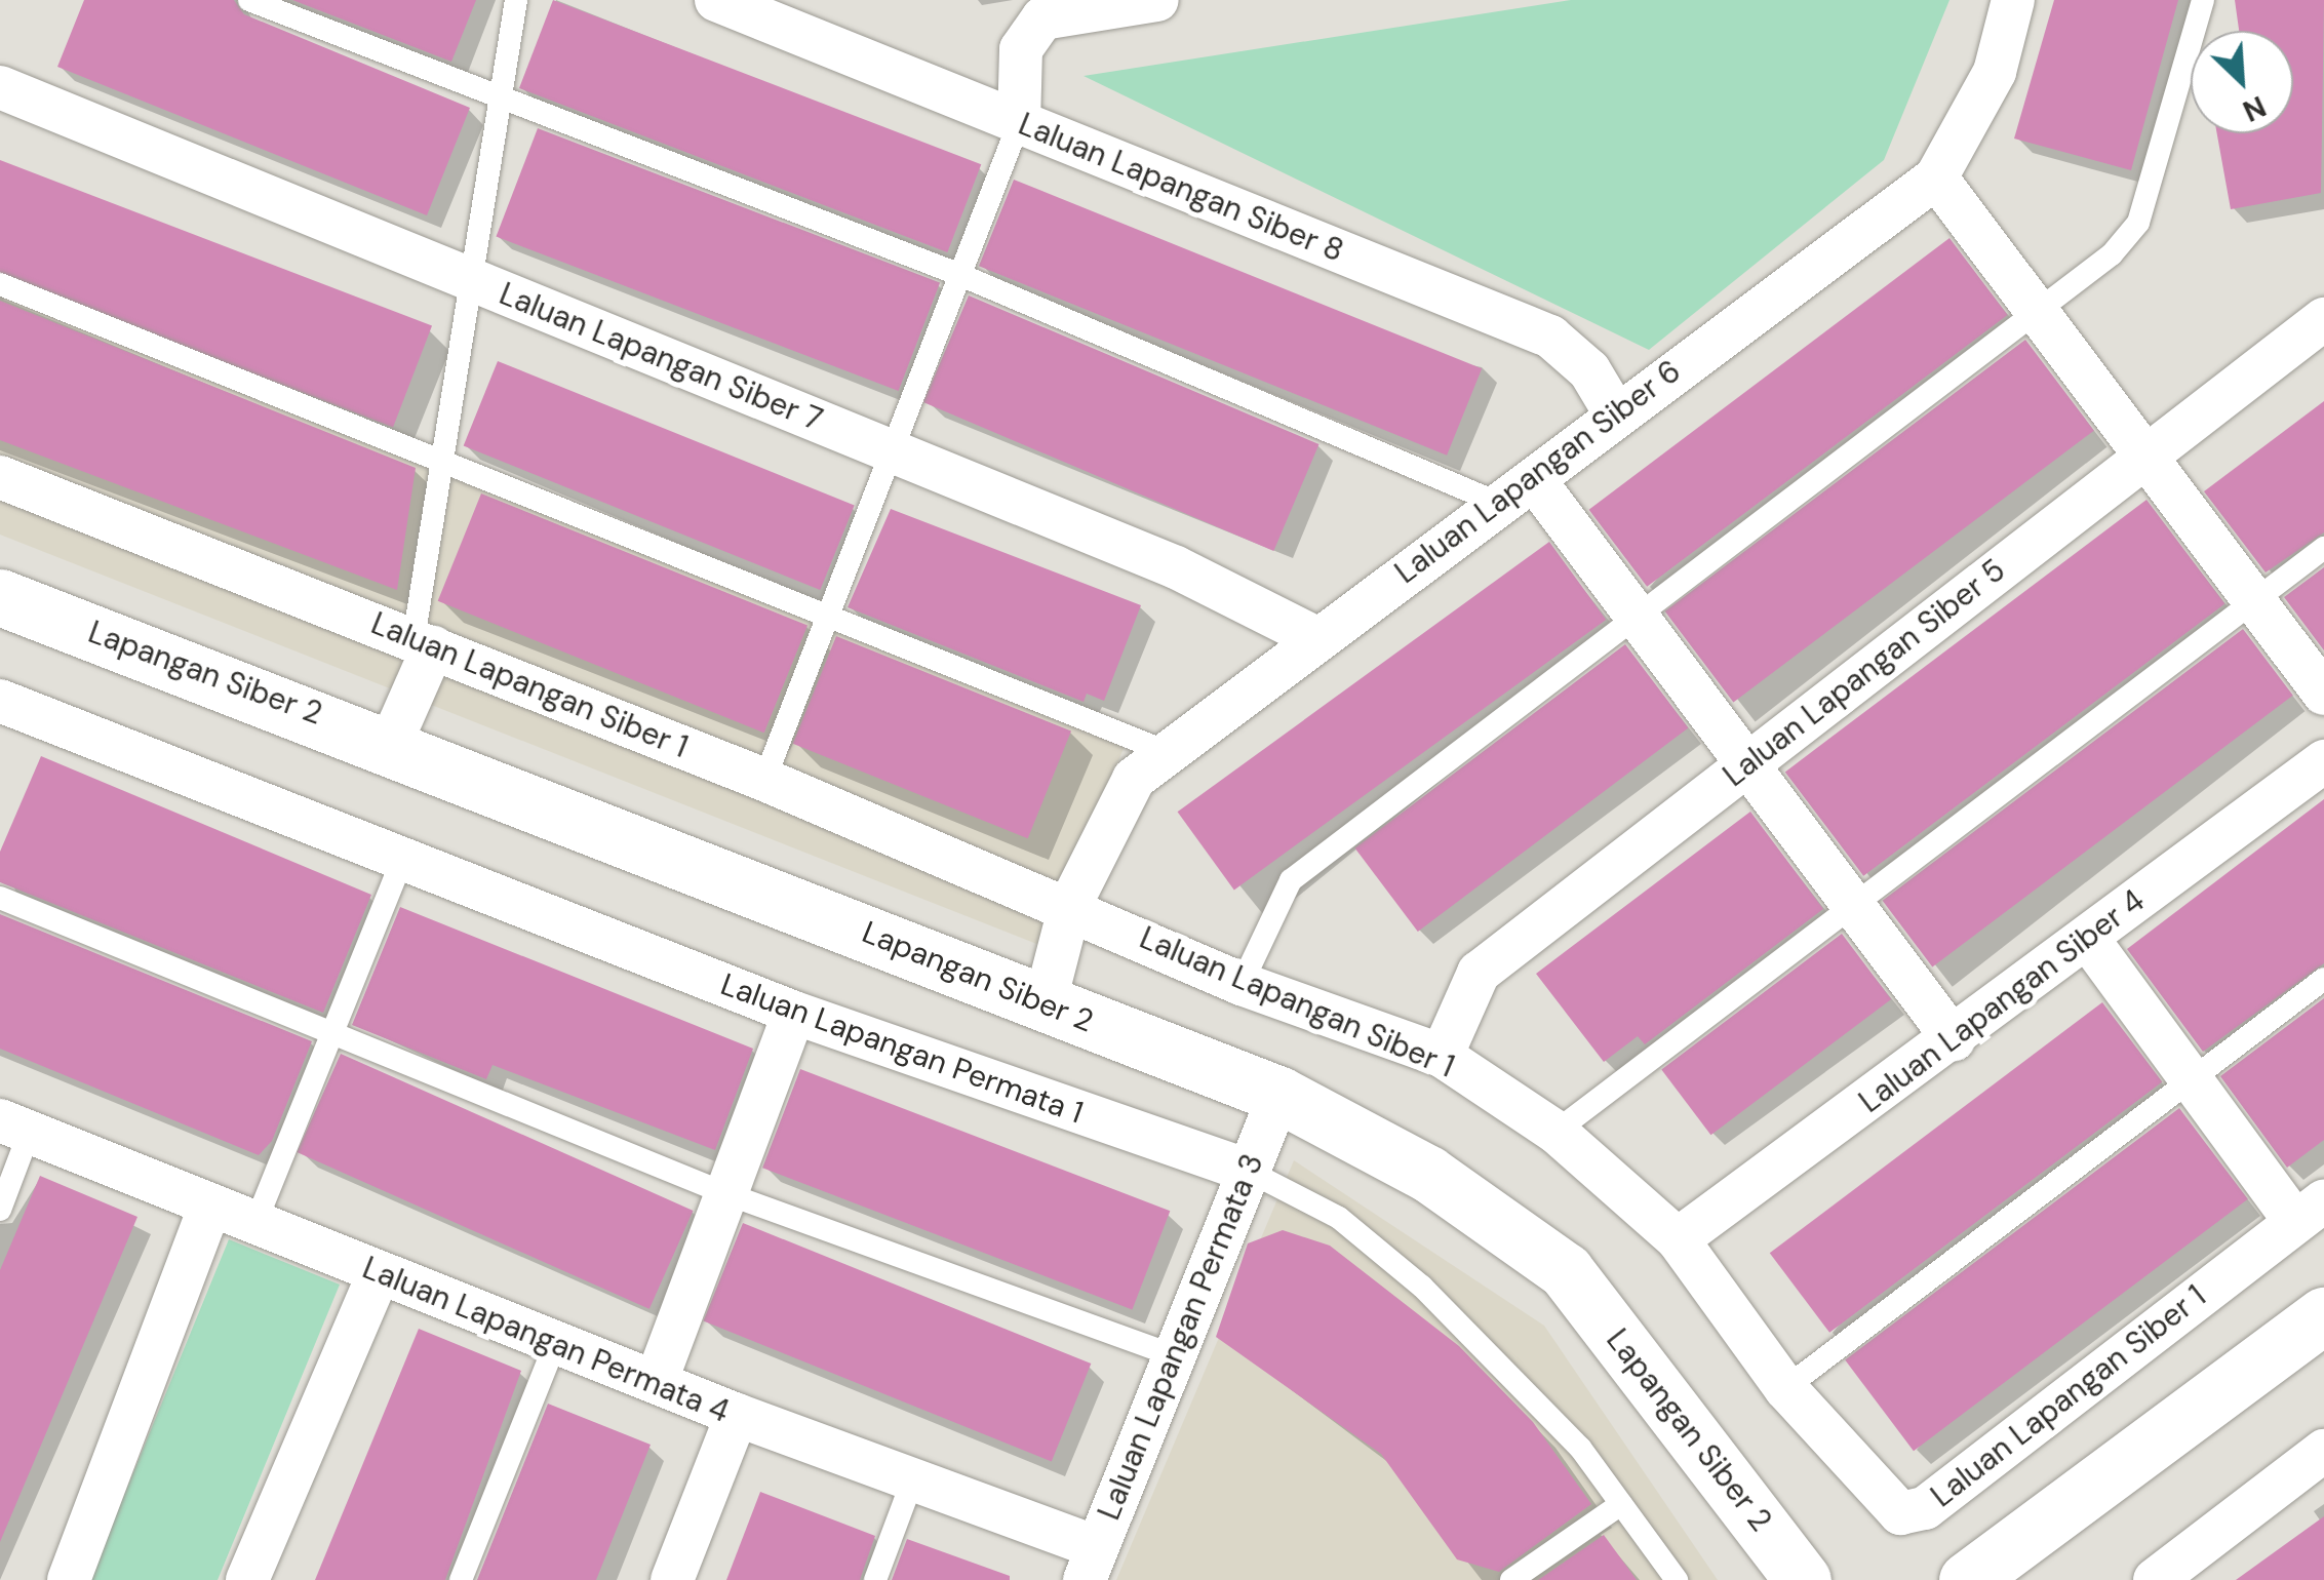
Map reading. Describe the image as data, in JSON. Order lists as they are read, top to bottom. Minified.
{"streets":{"street":["Laluan Lapangan Siber 8","Laluan Lapangan Siber 7","Laluan Lapangan Siber 6","Lapangan Siber 2","Laluan Lapangan Siber 5","Laluan Lapangan Siber 1","Laluan Lapangan Siber 4","Laluan Lapangan Permata 1","Laluan Lapangan Permata 3","Laluan Lapangan Permata 4"]},"crossings":[["Laluan Lapangan Siber 8","Laluan Lapangan Siber 6"],["Laluan Lapangan Siber 7","Laluan Lapangan Siber 6"],["Laluan Lapangan Siber 6","Lapangan Siber 2"],["Laluan Lapangan Siber 6","Laluan Lapangan Siber 1"],["Lapangan Siber 2","Laluan Lapangan Permata 3"],["Laluan Lapangan Siber 5","Laluan Lapangan Siber 1"],["Laluan Lapangan Siber 1","Laluan Lapangan Siber 4"],["Laluan Lapangan Permata 1","Laluan Lapangan Permata 3"],["Laluan Lapangan Permata 3","Laluan Lapangan Permata 4"]],"north":"bottom right"}
